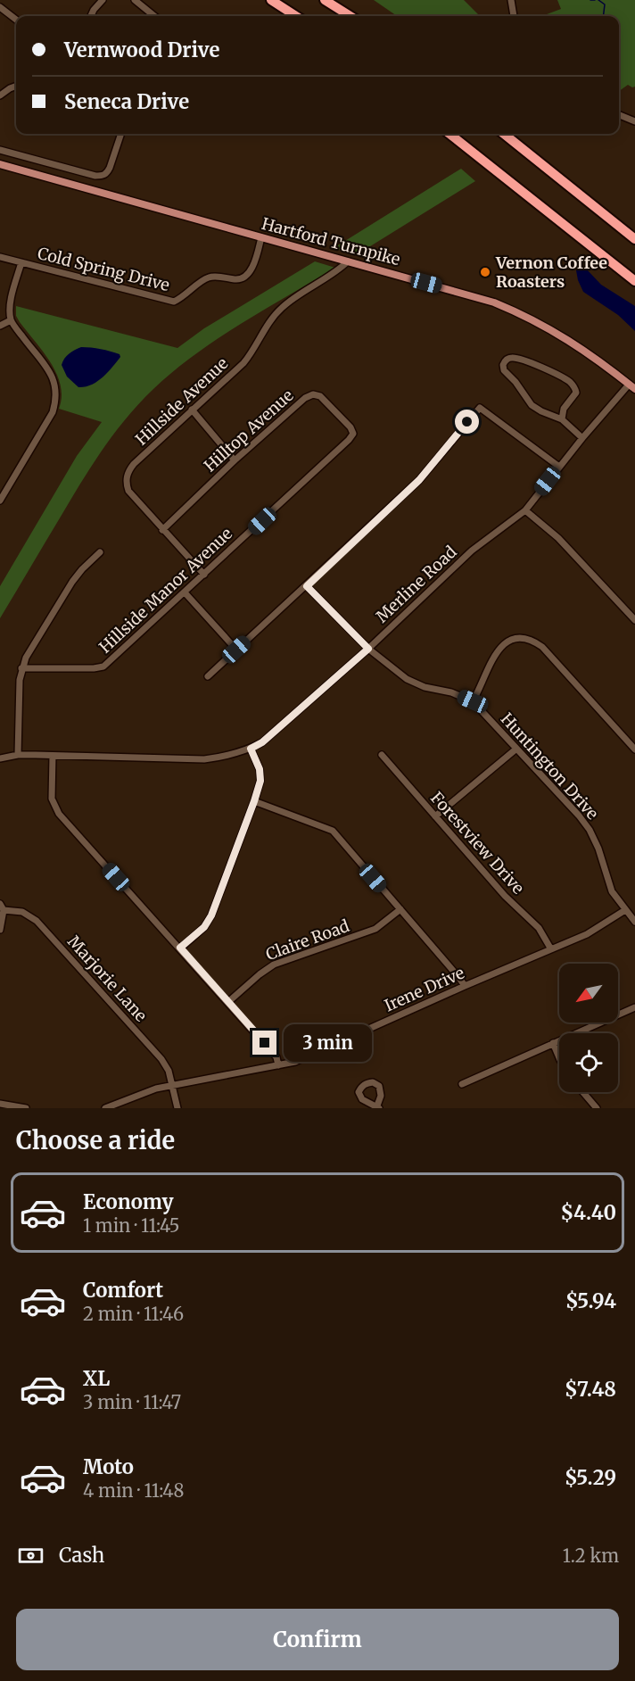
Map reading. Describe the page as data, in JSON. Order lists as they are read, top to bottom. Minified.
{"streets":{"main road":["Hartford Turnpike"],"street":["Cold Spring Drive","Hillside Avenue","Hilltop Avenue","Merline Road","Hillside Manor Avenue","Huntington Drive","Forestview Drive","Claire Road","Marjorie Lane","Irene Drive"]},"crossings":[["Hartford Turnpike","Cold Spring Drive"],["Hartford Turnpike","Hillside Avenue"],["Hartford Turnpike","Merline Road"],["Hillside Avenue","Hilltop Avenue"],["Hillside Avenue","Hillside Manor Avenue"],["Hilltop Avenue","Hillside Manor Avenue"],["Merline Road","Huntington Drive"],["Huntington Drive","Irene Drive"],["Forestview Drive","Irene Drive"],["Marjorie Lane","Irene Drive"]],"places":["Vernon Coffee Roasters"],"north":"bottom left","page":{"banner":["Vernwood Drive","Seneca Drive"],"bubble":"3 min","heading":"Choose a ride","list":[{"name":"Economy","note":"1 min · 11:45","value":"$4.40"},{"name":"Comfort","note":"2 min · 11:46","value":"$5.94"},{"name":"XL","note":"3 min · 11:47","value":"$7.48"},{"name":"Moto","note":"4 min · 11:48","value":"$5.29"}],"pay":["Cash","1.2 km"],"buttons":"Confirm"}}
